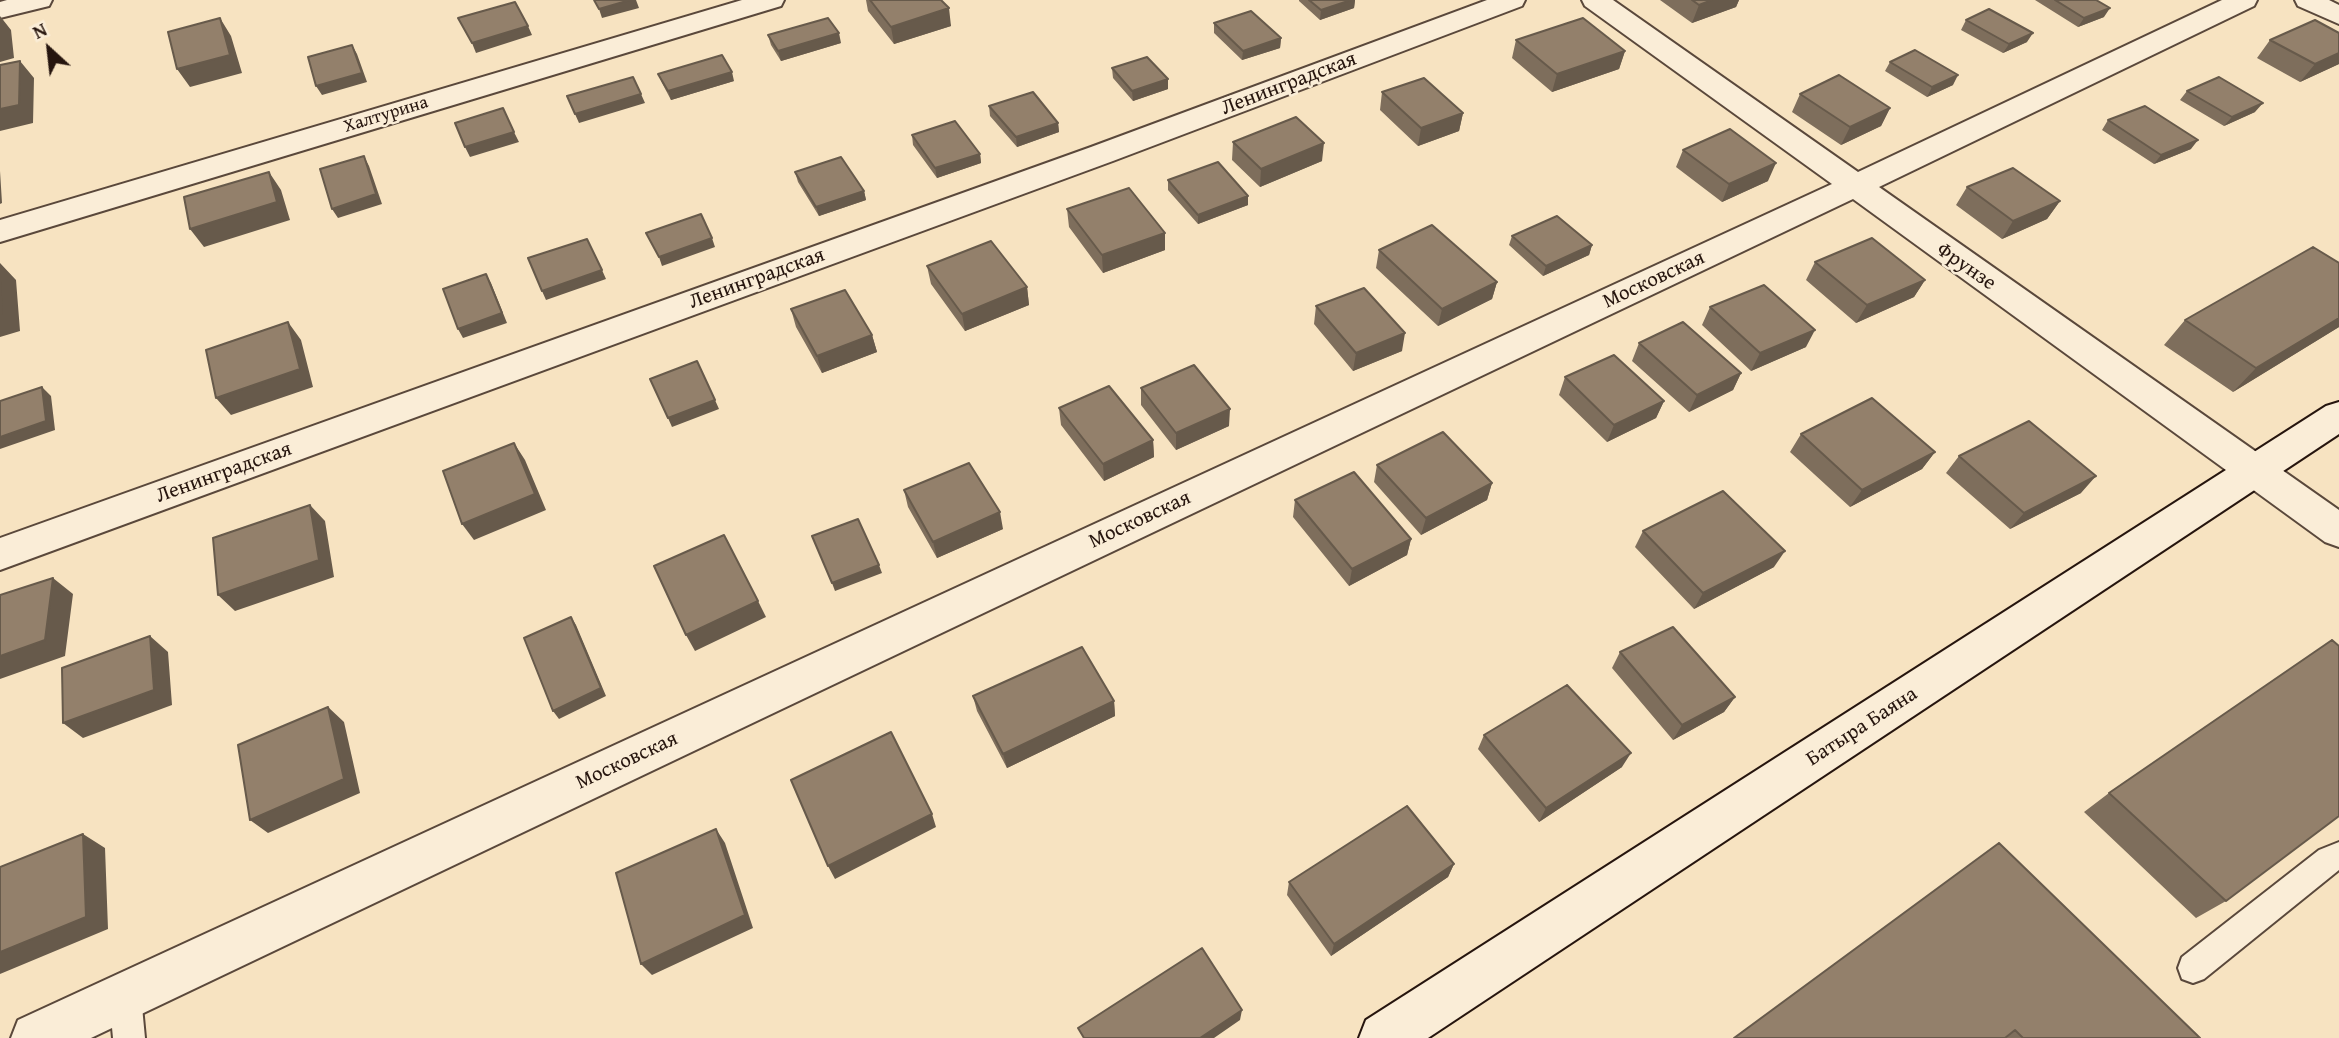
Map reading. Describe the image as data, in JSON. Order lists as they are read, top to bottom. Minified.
{"streets":{"street":["Ленинградская","Халтурина","Фрунзе","Московская","Батыра Баяна"]},"crossings":[["Фрунзе","Московская"],["Фрунзе","Батыра Баяна"]],"north":"top left"}
